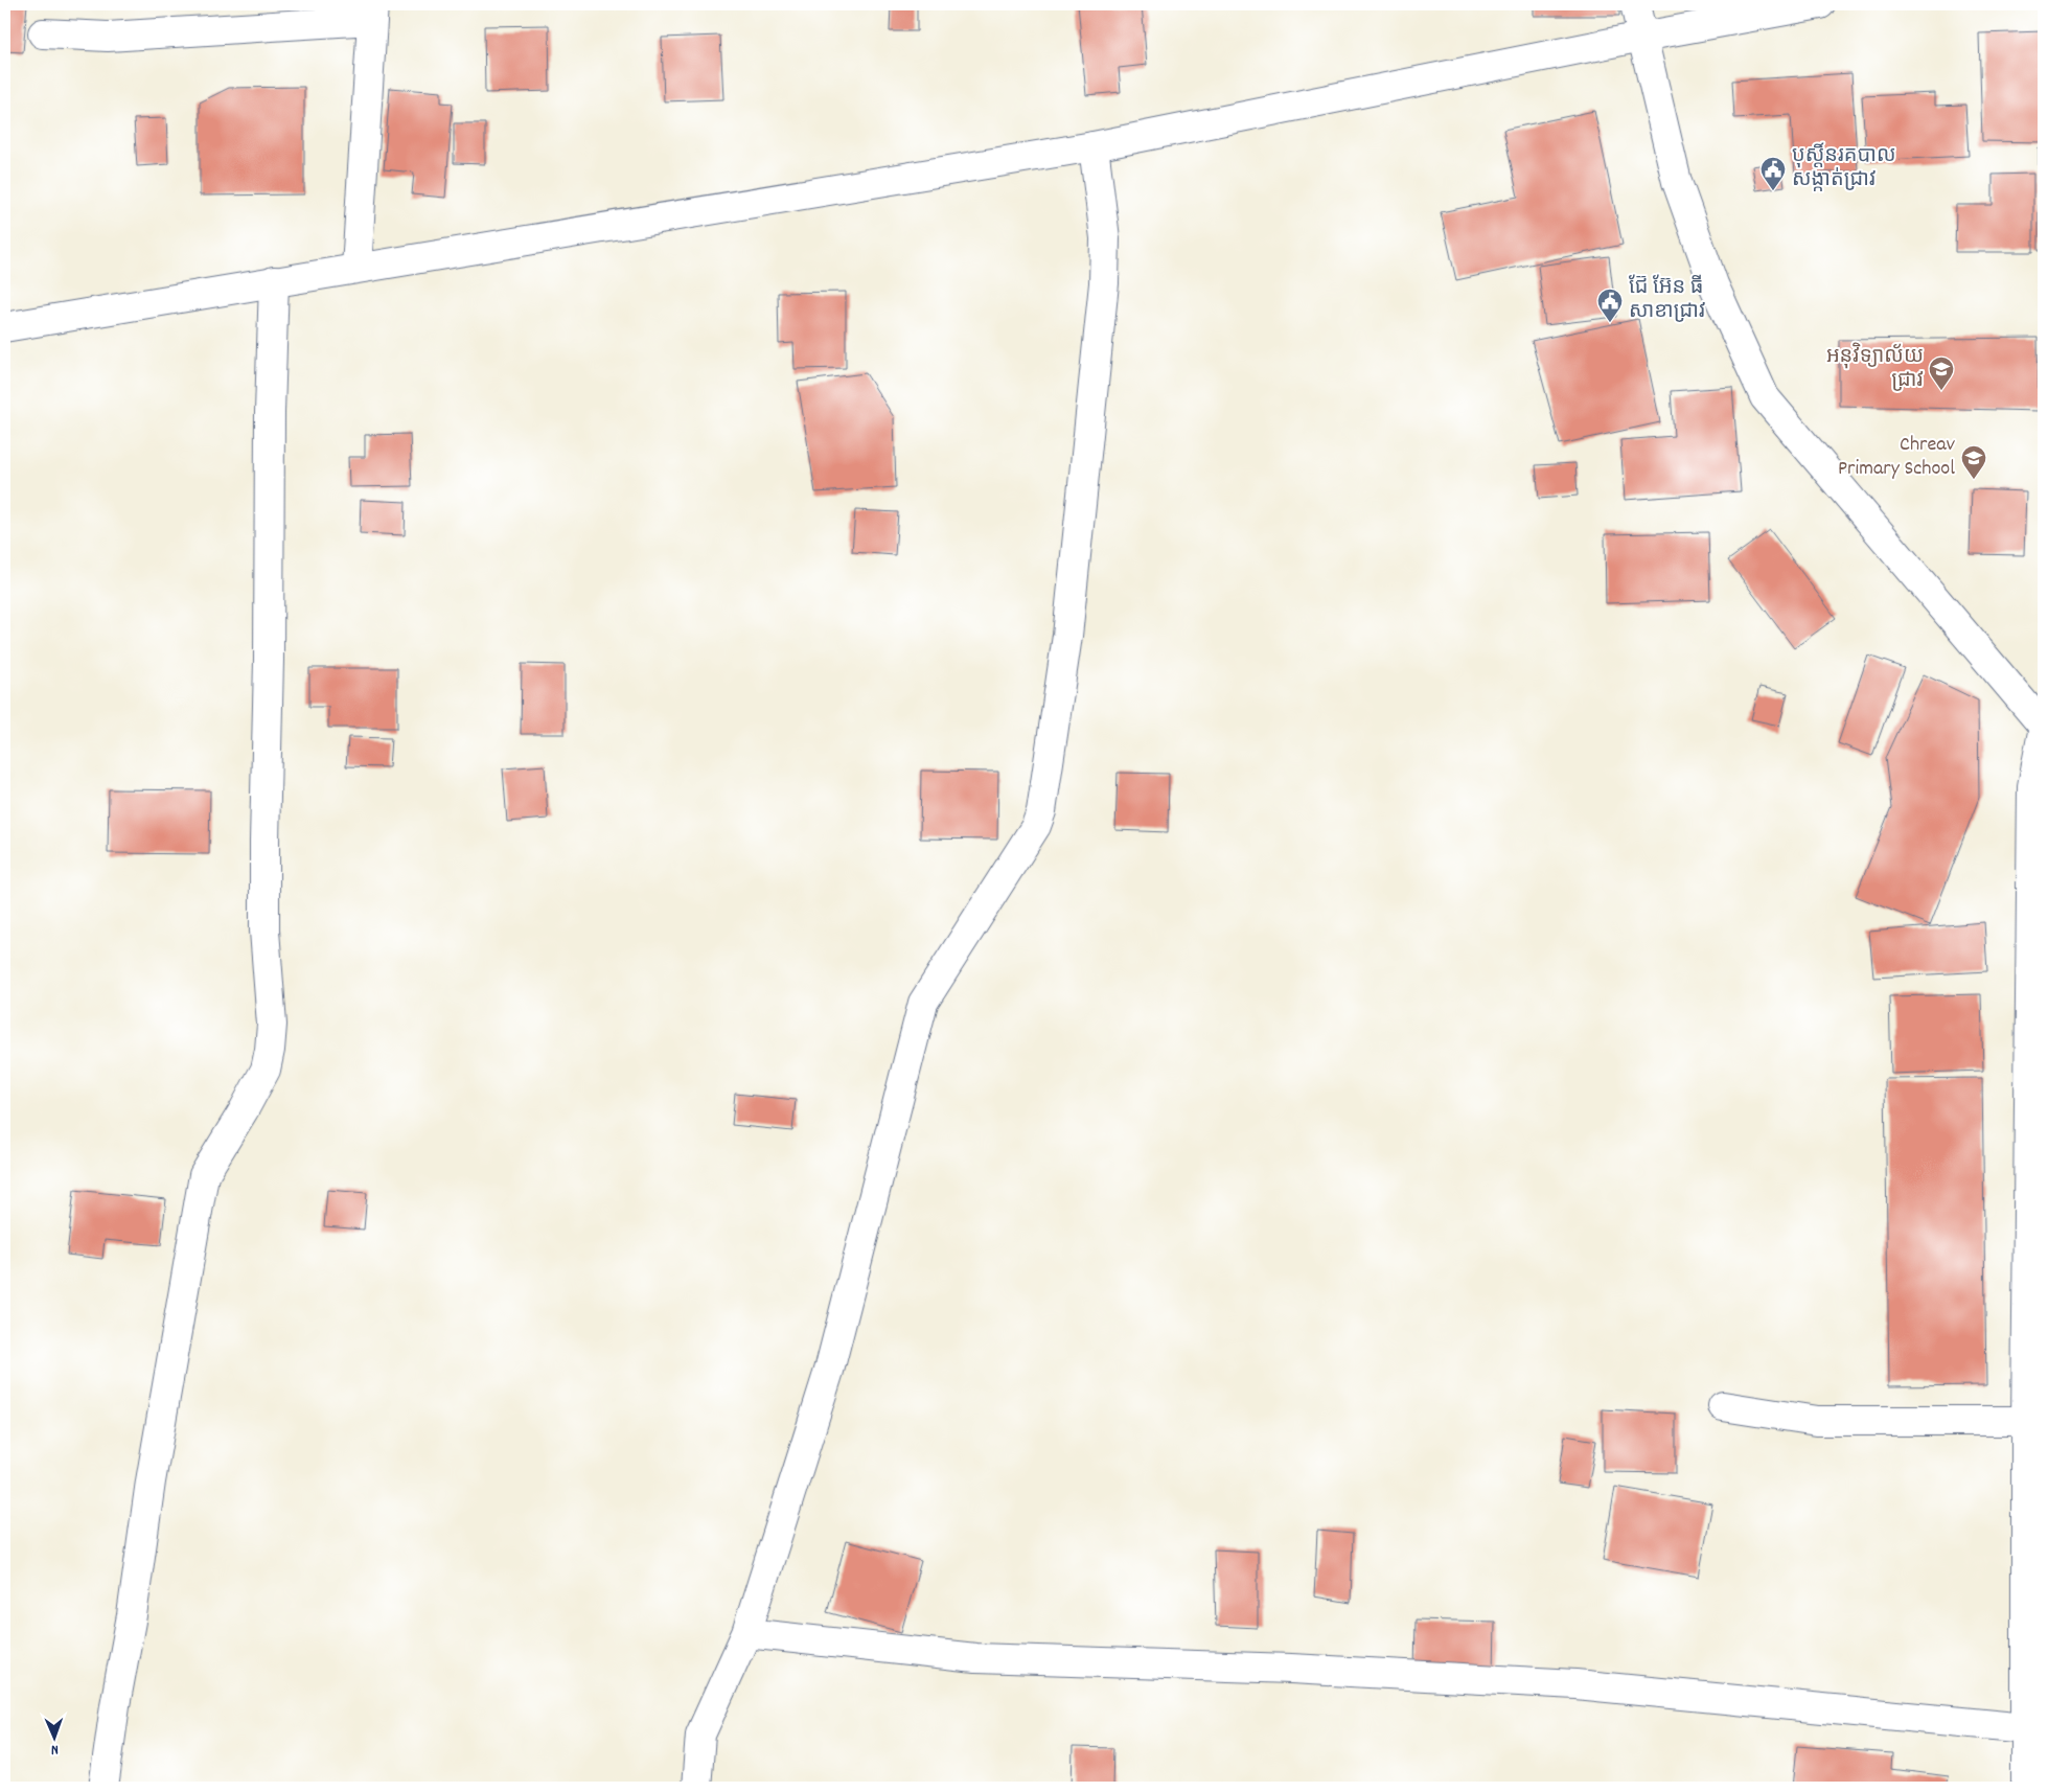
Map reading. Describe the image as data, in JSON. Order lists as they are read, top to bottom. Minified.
{"places":{"public building":["បុស្តិ៍នរគបាល សង្កាត់ជ្រាវ","ជ៊ែ អ៊ែន ធី សាខាជ្រាវ"],"school or university":["អនុវិទ្យាល័យ ជ្រាវ","Chreav Primary School"]},"north":"bottom"}
